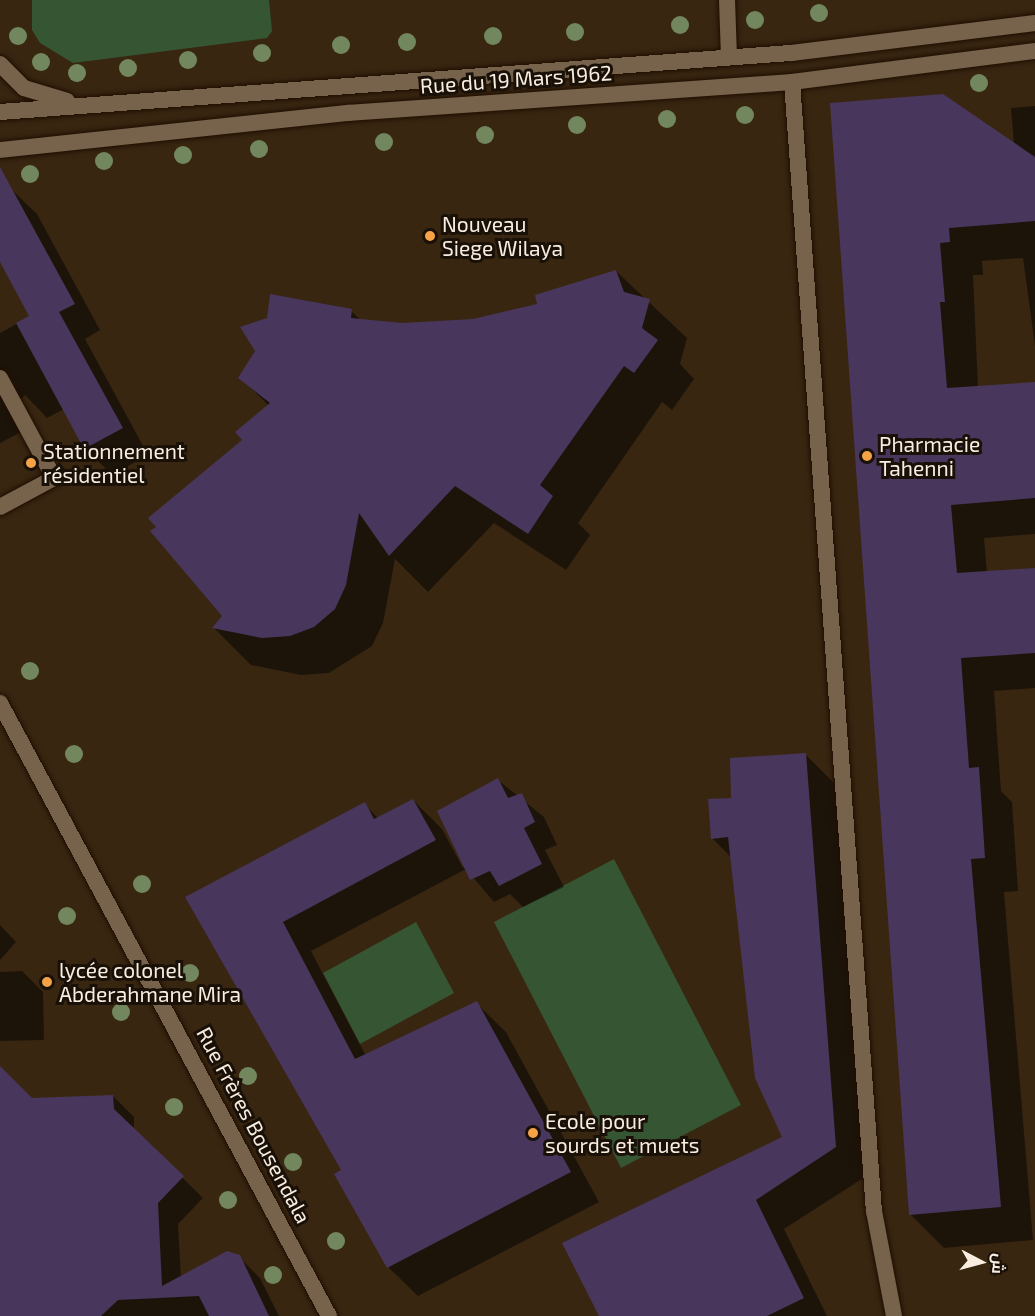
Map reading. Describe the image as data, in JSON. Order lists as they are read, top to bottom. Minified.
{"streets":{"street":["Rue du 19 Mars 1962","Rue Frères Bousendala"]},"places":["Nouveau Siege Wilaya","Pharmacie Tahenni","Stationnement résidentiel","lycée colonel Abderahmane Mira","Ecole pour sourds et muets"],"north":"right"}
